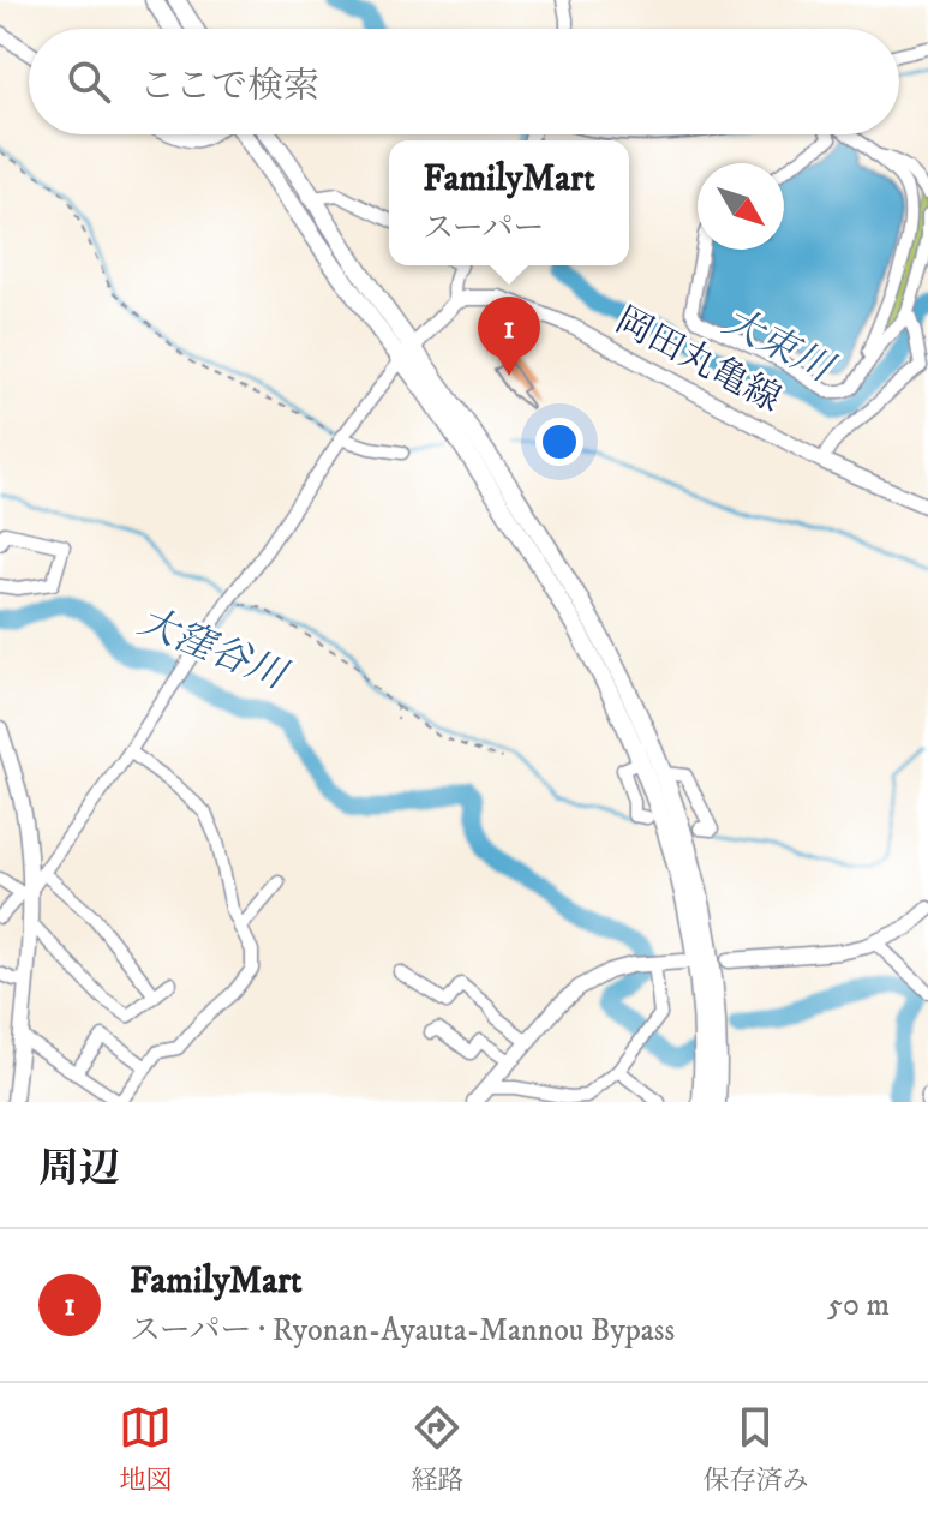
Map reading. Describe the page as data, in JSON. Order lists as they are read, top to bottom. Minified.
{"streets":{"main road":["岡田丸亀線"]},"water":["大束川","大窪谷川"],"north":"bottom right","page":{"search":"ここで検索","popup":["FamilyMart","スーパー"],"pins":"1","heading":"周辺","list":[{"mark":"1","name":"FamilyMart","note":"スーパー · Ryonan-Ayauta-Mannou Bypass","value":"50 m"}],"nav":["地図","経路","保存済み"]}}
